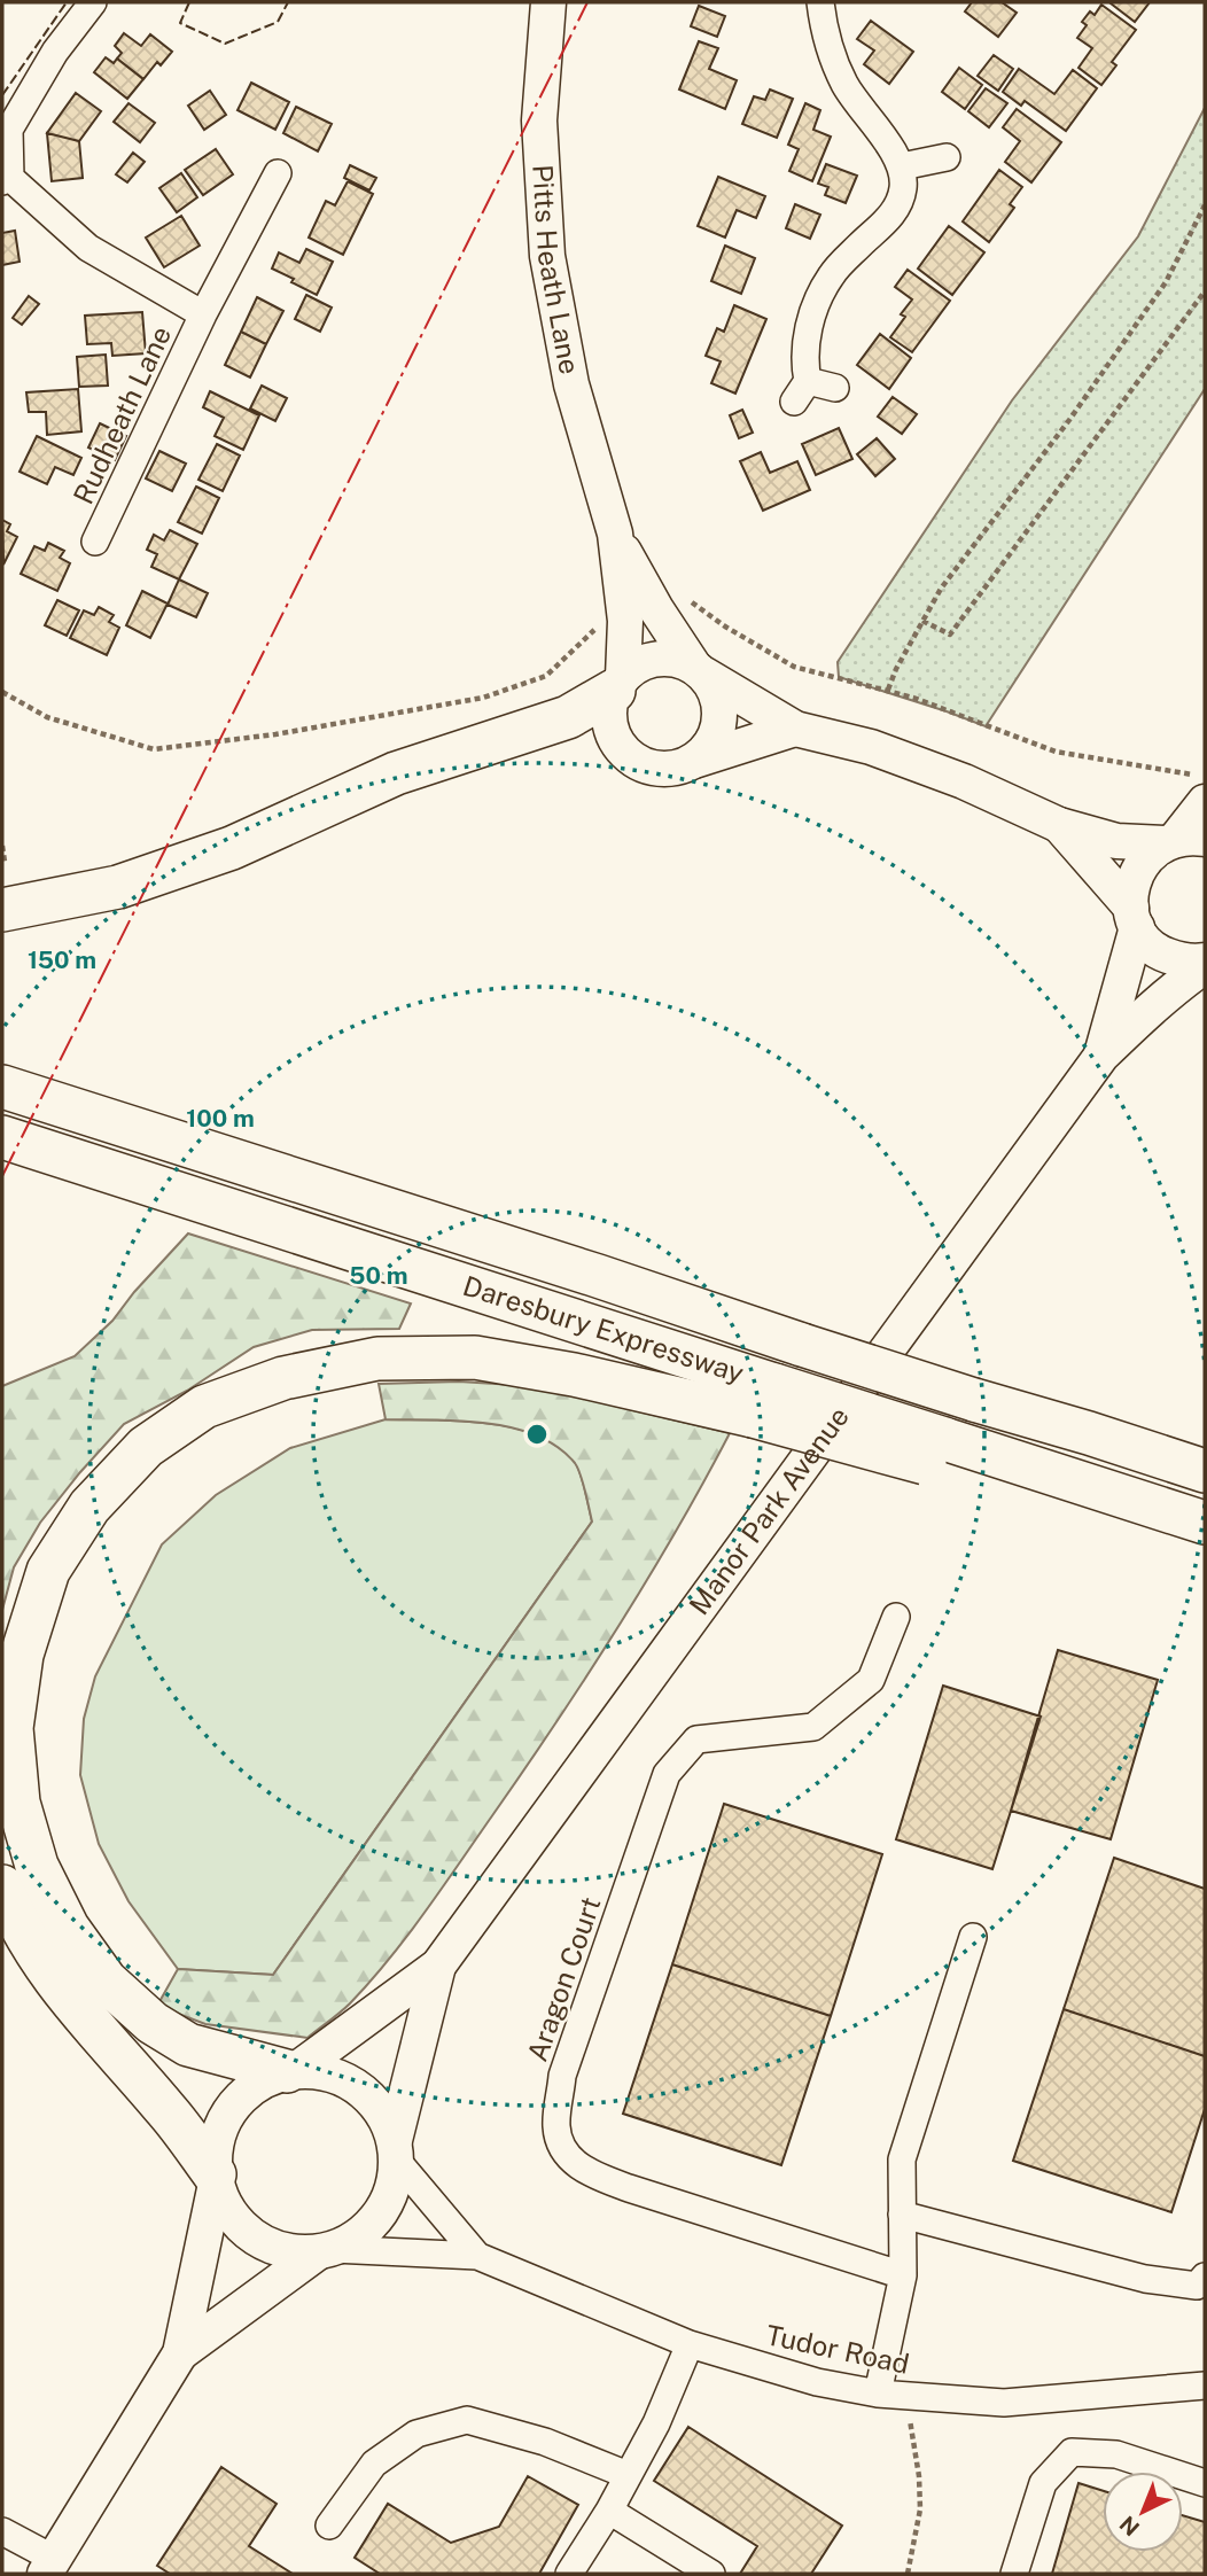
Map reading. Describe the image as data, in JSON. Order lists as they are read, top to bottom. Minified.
{"streets":{"main road":["Daresbury Expressway"],"street":["Pitts Heath Lane","Rudheath Lane","Manor Park Avenue","Aragon Court","Tudor Road"]},"crossings":[["Pitts Heath Lane","Manor Park Avenue"],["Manor Park Avenue","Tudor Road"]],"north":"bottom left","rings":["150 m","100 m","50 m"]}
